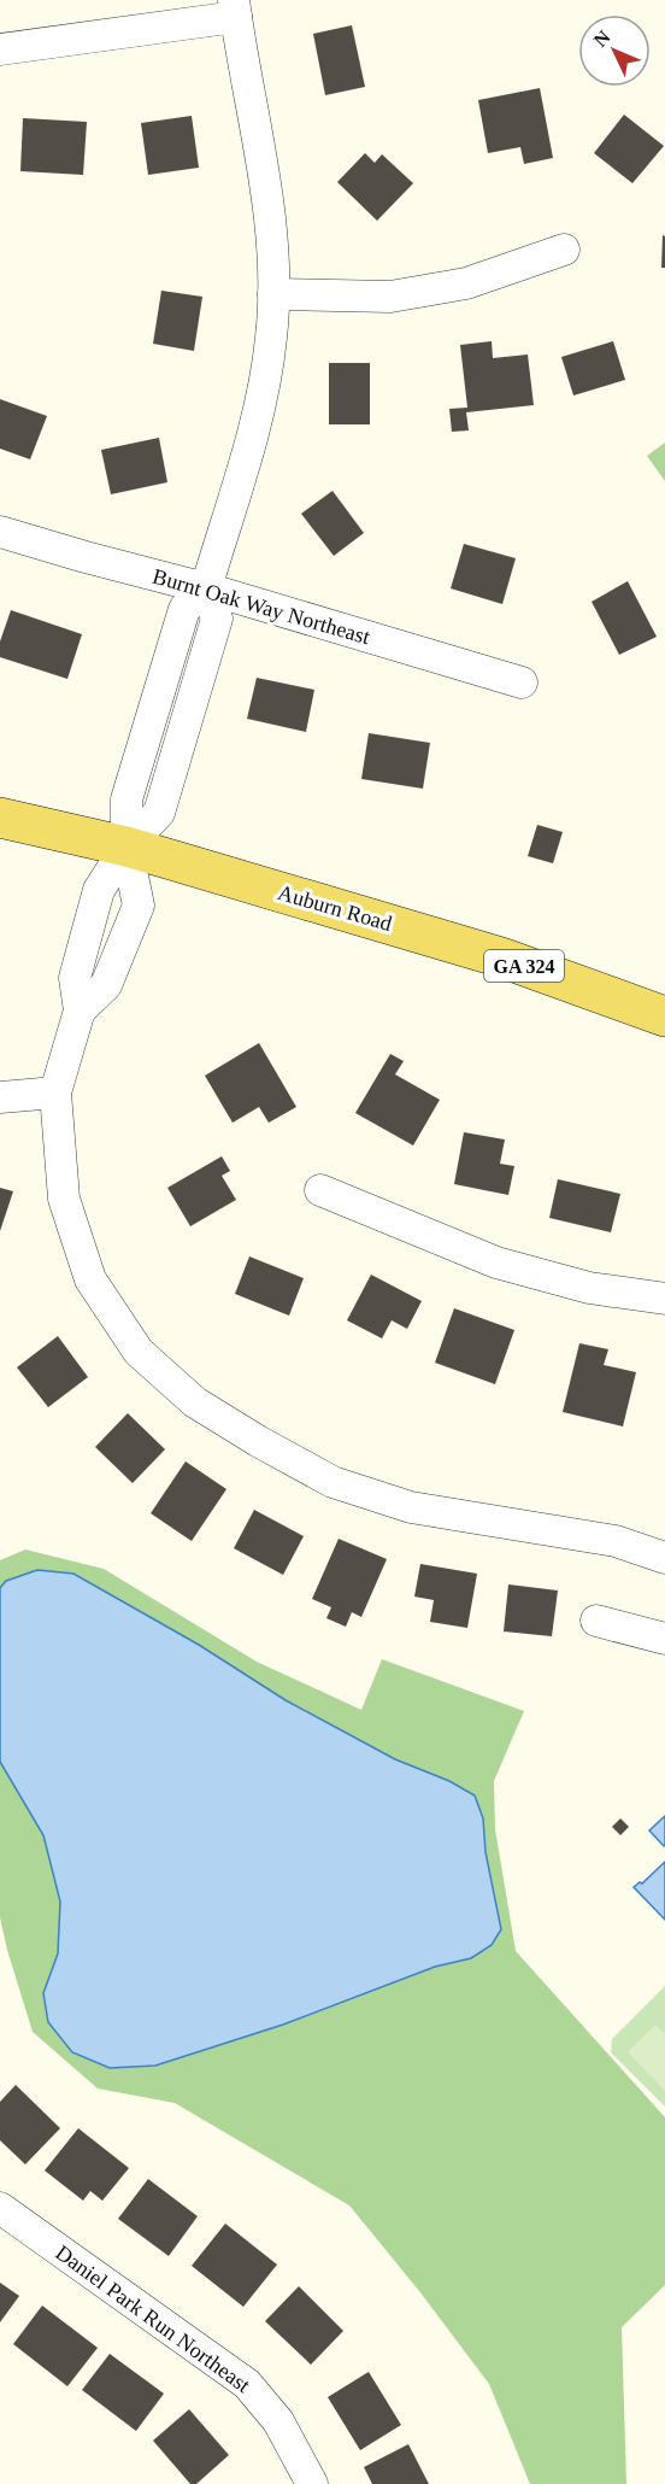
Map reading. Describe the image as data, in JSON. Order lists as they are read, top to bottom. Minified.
{"streets":{"main road":["Auburn Road","GA 324"],"street":["Burnt Oak Way Northeast","Daniel Park Run Northeast"]},"north":"top left"}
